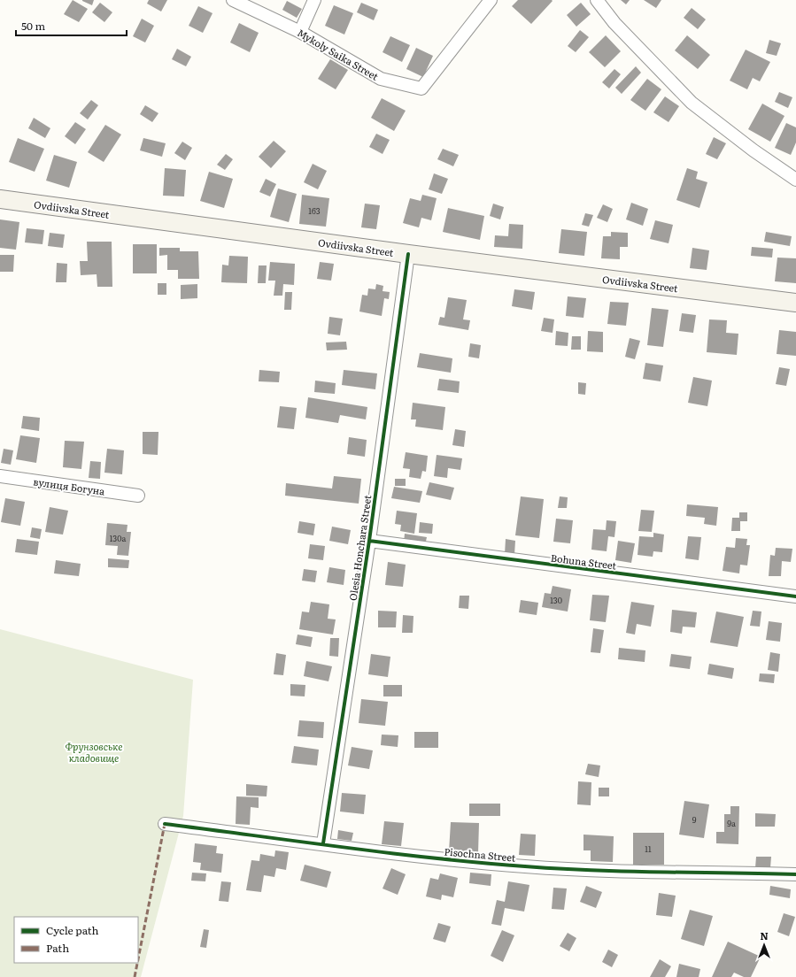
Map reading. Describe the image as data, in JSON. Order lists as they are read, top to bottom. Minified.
{"streets":{"main road":["Ovdiivska Street"],"street":["Mykoly Saika Street","вулиця Богуна","Olesia Honchara Street","Bohuna Street","Pisochna Street"]},"crossings":[["Ovdiivska Street","Olesia Honchara Street"],["Olesia Honchara Street","Bohuna Street"],["Olesia Honchara Street","Pisochna Street"]],"parks":["Фрунзовське кладовище"],"house_numbers":["163","130а","130","9","9а","11"],"legend":["Cycle path","Path"],"scale_bar":"50 m","north":"top"}
